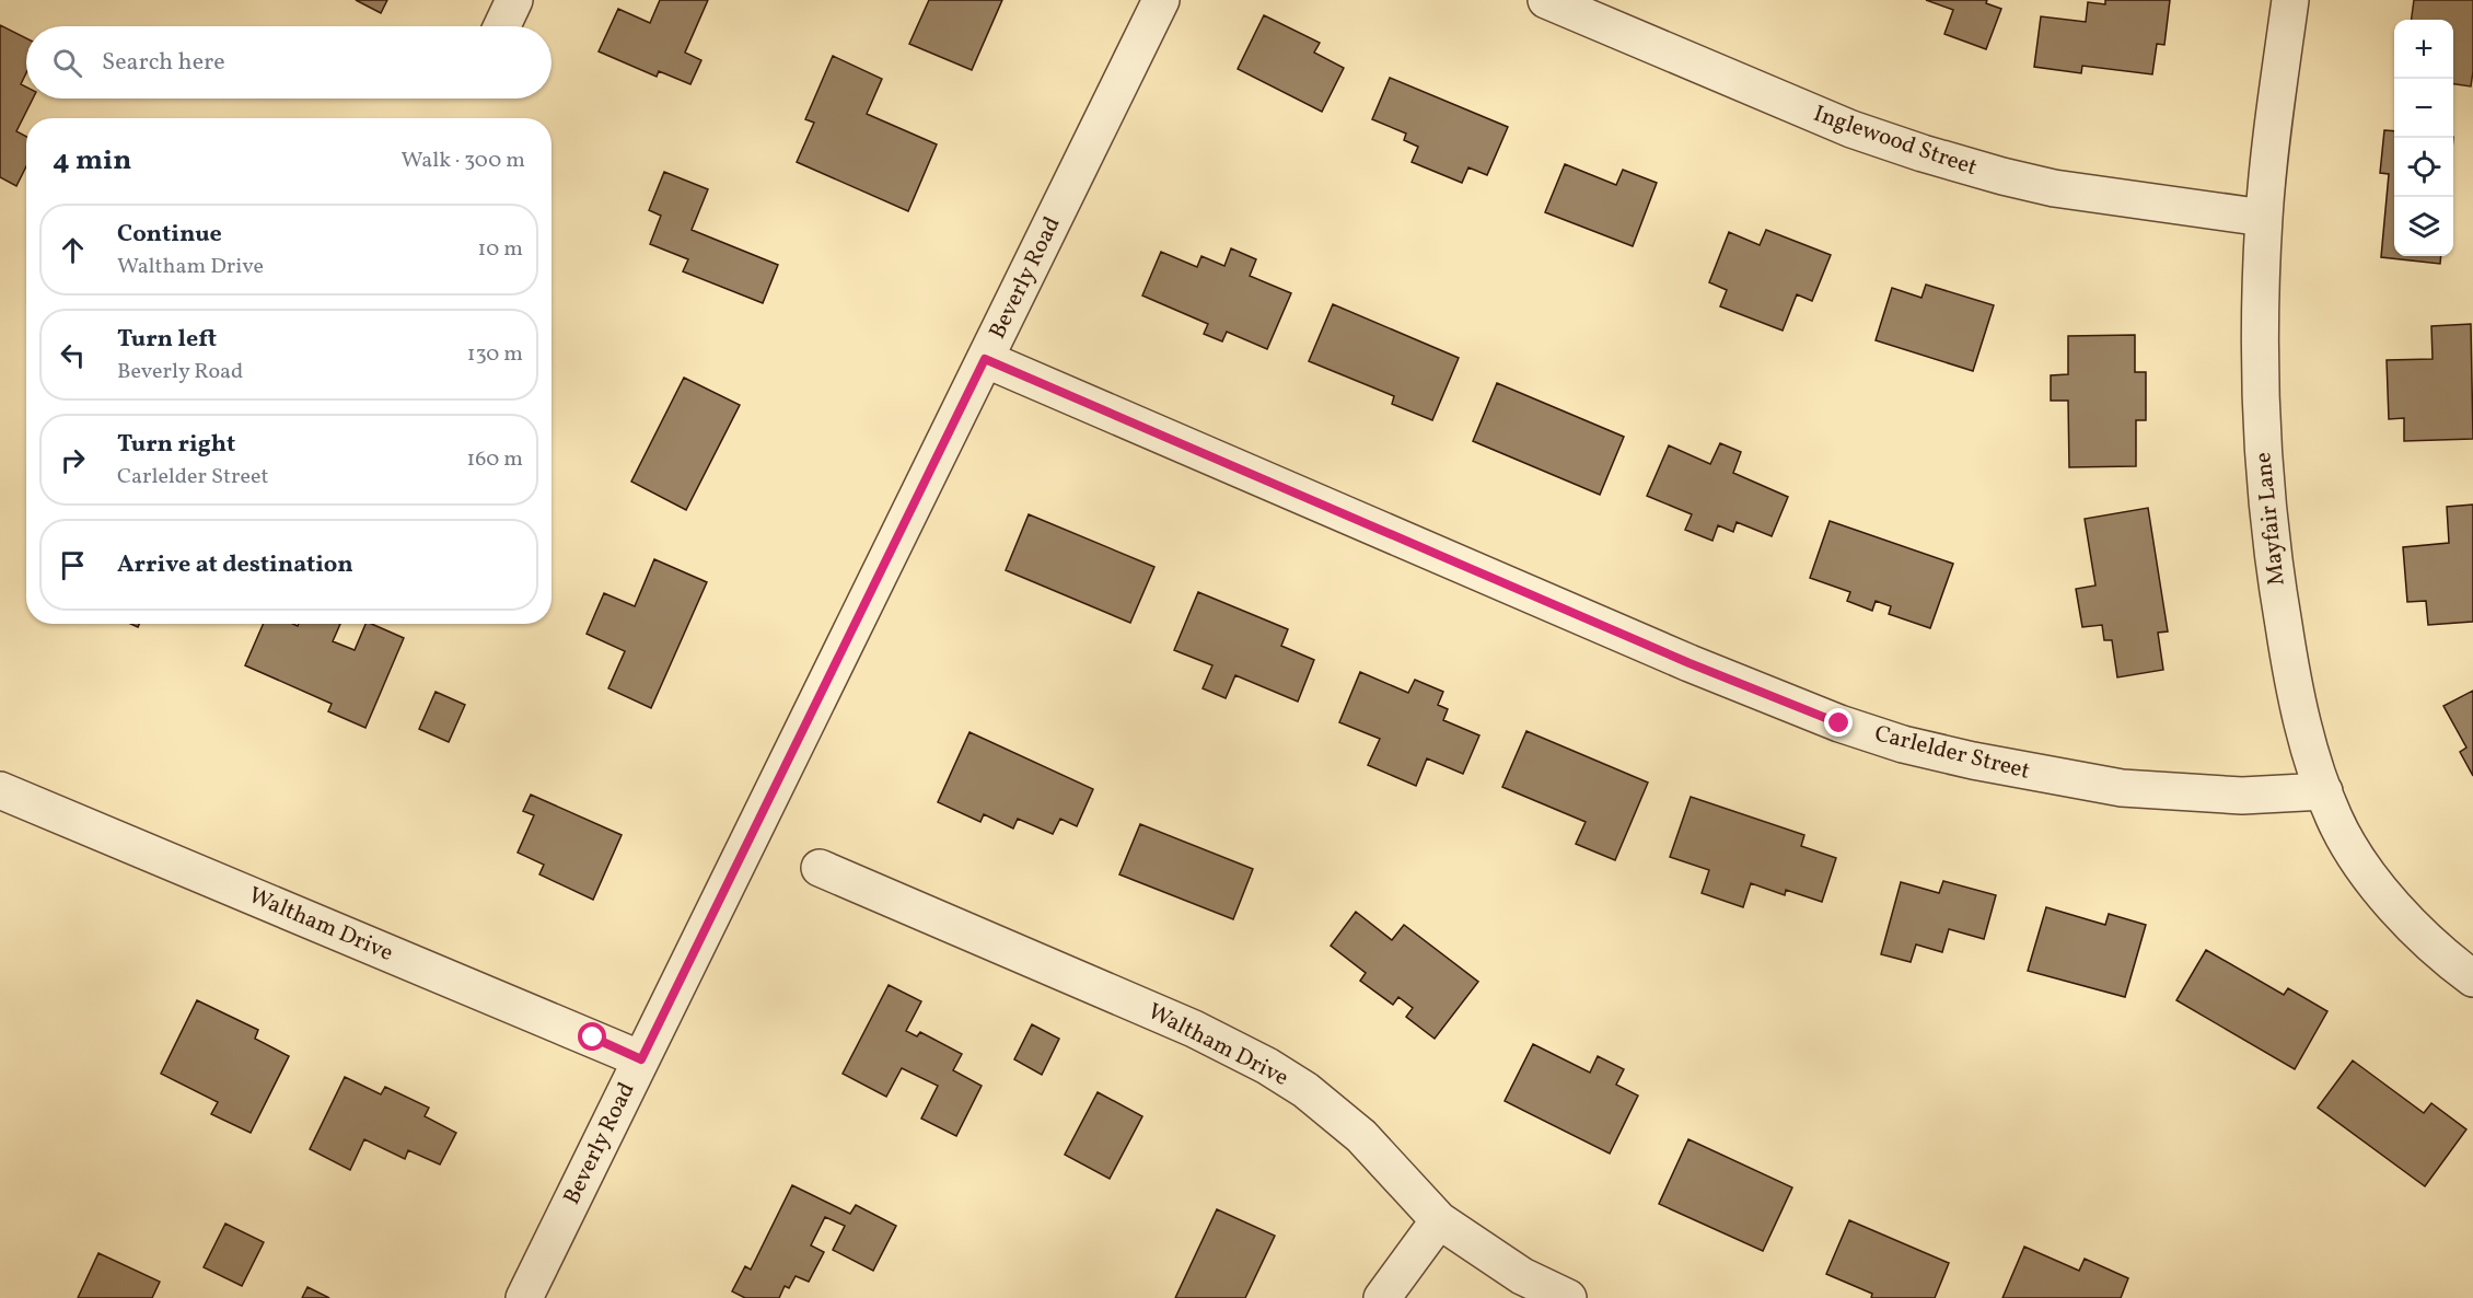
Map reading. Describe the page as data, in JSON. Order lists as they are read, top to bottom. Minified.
{"streets":{"street":["Inglewood Street","Beverly Road","Mayfair Lane","Carlelder Street","Waltham Drive"]},"crossings":[["Inglewood Street","Mayfair Lane"],["Beverly Road","Carlelder Street"],["Beverly Road","Waltham Drive"],["Mayfair Lane","Carlelder Street"]],"page":{"map_buttons":["+","−"],"search":"Search here","heading":["4 min","Walk · 300 m"],"list":[["Continue","Waltham Drive","10 m"],["Turn left","Beverly Road","130 m"],["Turn right","Carlelder Street","160 m"],"Arrive at destination"]}}
